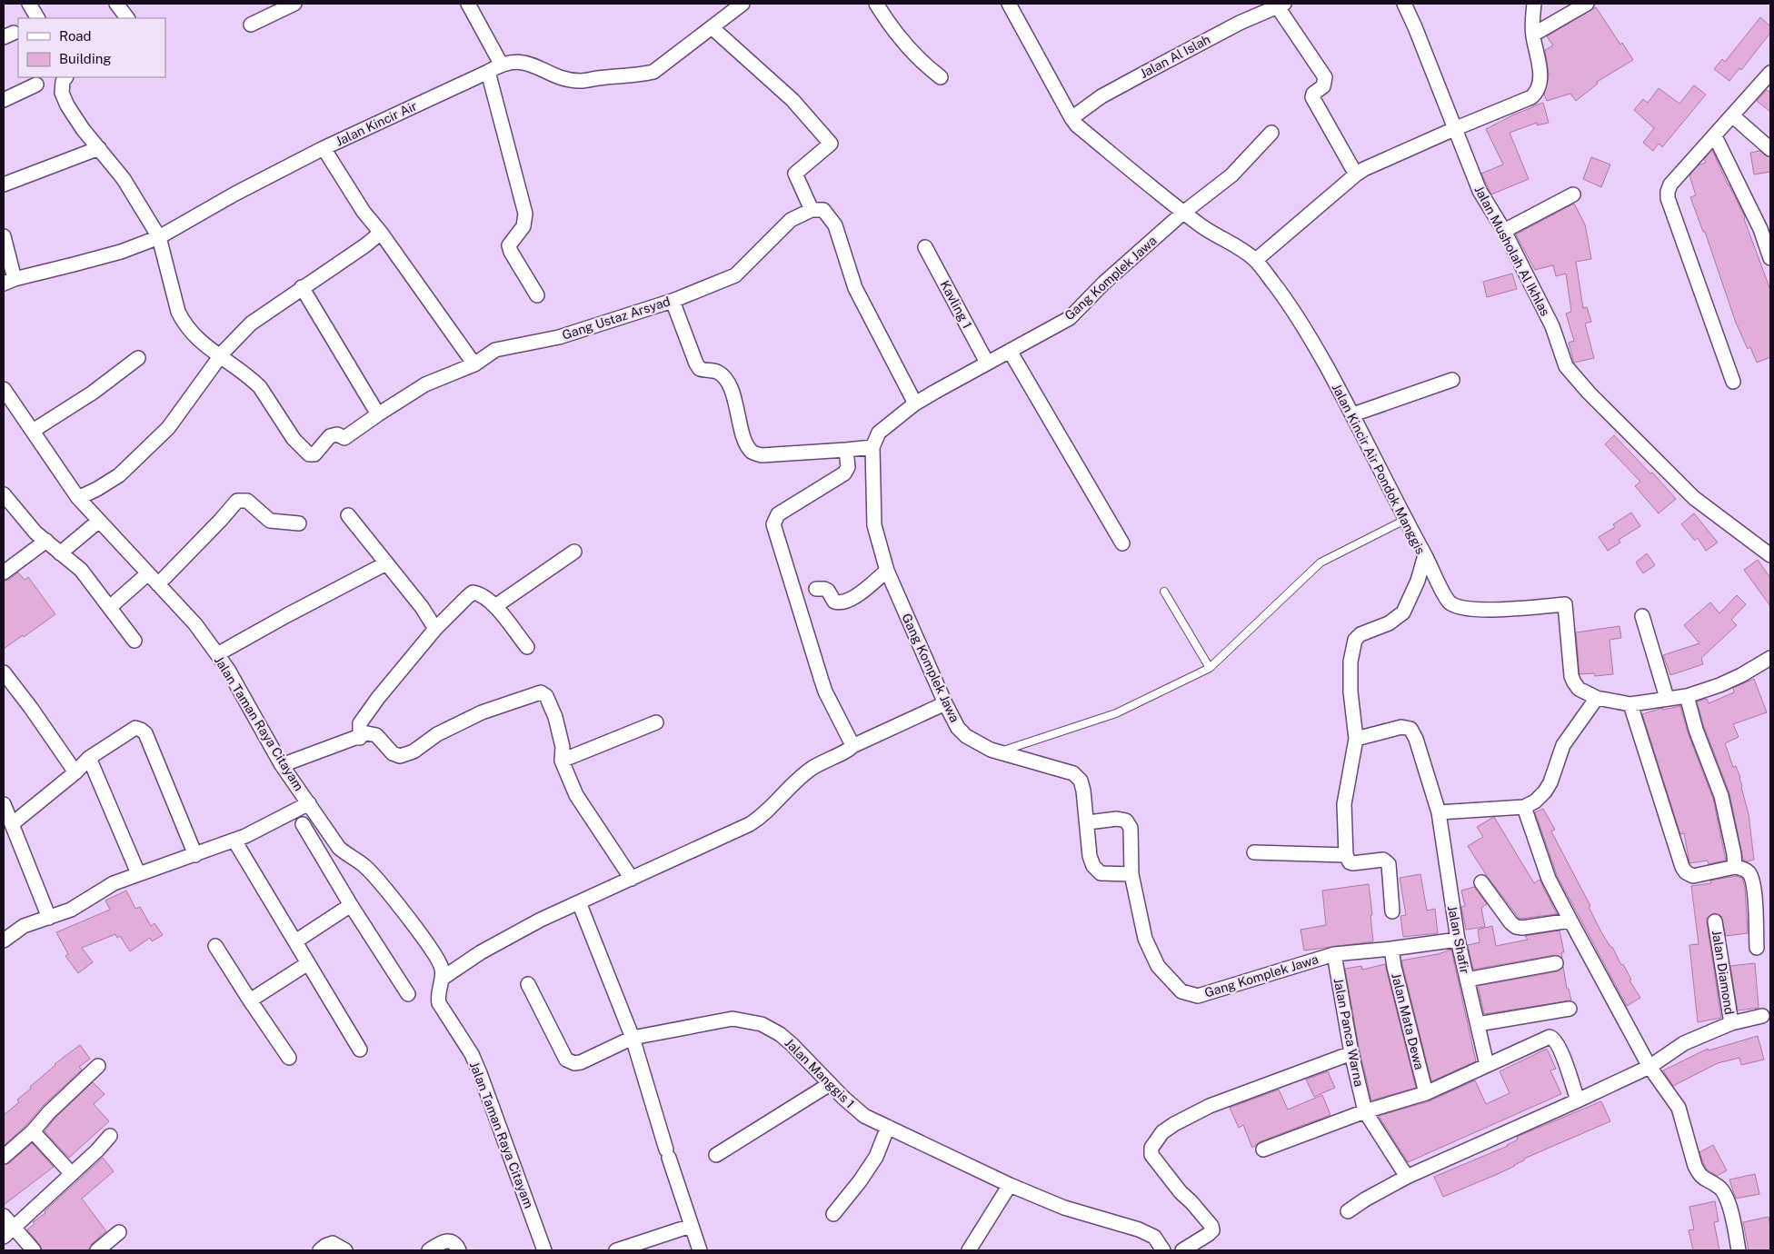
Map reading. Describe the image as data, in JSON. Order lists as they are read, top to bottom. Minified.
{"streets":{"street":["Jalan Al Islah","Jalan Kincir Air","Jalan Musholah Al Ikhlas","Gang Komplek Jawa","Kavling 1","Gang Ustaz Arsyad","Jalan Kincir Air Pondok Manggis","Jalan Taman Raya Citayam","Jalan Shafir","Jalan Diamond","Jalan Mata Dewa","Jalan Panca Warna","Jalan Manggis 1"]},"crossings":[["Jalan Al Islah","Jalan Kincir Air Pondok Manggis"],["Gang Komplek Jawa","Kavling 1"],["Gang Komplek Jawa","Jalan Kincir Air Pondok Manggis"],["Gang Komplek Jawa","Jalan Shafir"],["Gang Komplek Jawa","Jalan Mata Dewa"],["Gang Komplek Jawa","Jalan Panca Warna"]],"legend":["Road","Building"]}
